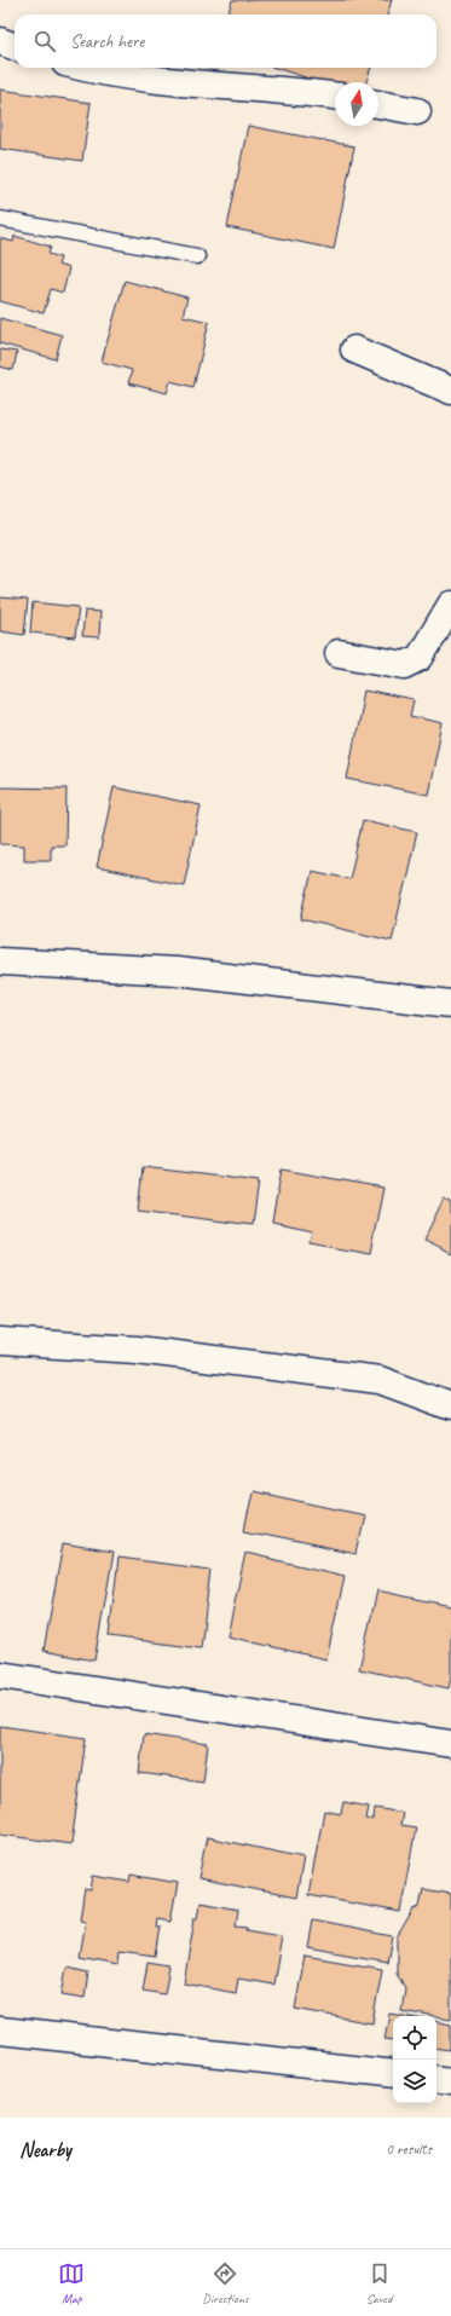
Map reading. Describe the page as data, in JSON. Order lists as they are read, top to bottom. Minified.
{"north":"top","page":{"search":"Search here","heading":["Nearby","0 results"],"nav":["Map","Directions","Saved"]}}
